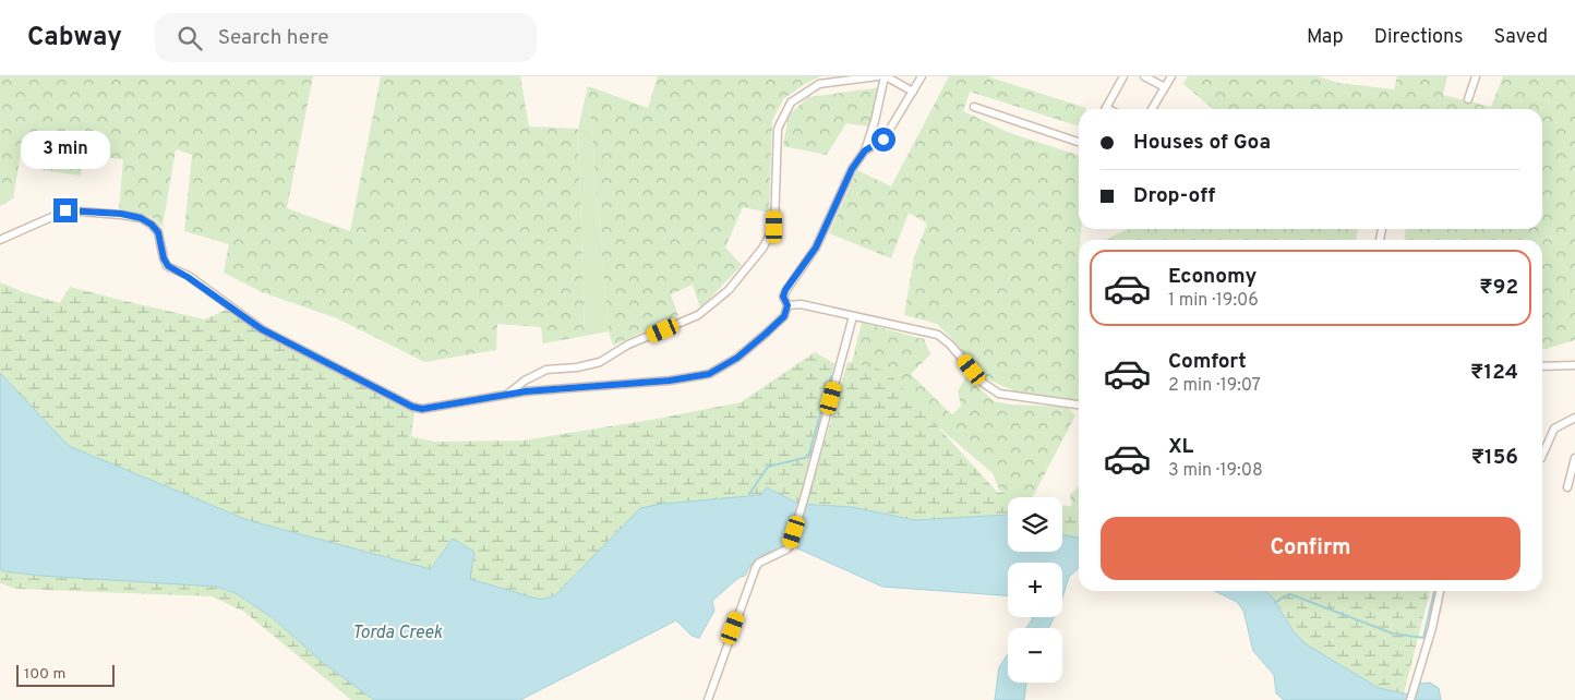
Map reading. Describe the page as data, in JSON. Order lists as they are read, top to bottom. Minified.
{"water":["Torda Creek"],"scale_bar":"100 m","page":{"header":"Cabway","search":"Search here","nav":["Map","Directions","Saved"],"banner":["Houses of Goa","Drop-off"],"bubble":"3 min","list":[{"name":"Economy","note":"1 min · 19:06","value":"₹92"},{"name":"Comfort","note":"2 min · 19:07","value":"₹124"},{"name":"XL","note":"3 min · 19:08","value":"₹156"}],"map_buttons":["+","−"],"buttons":"Confirm","scale":"100 m"}}
